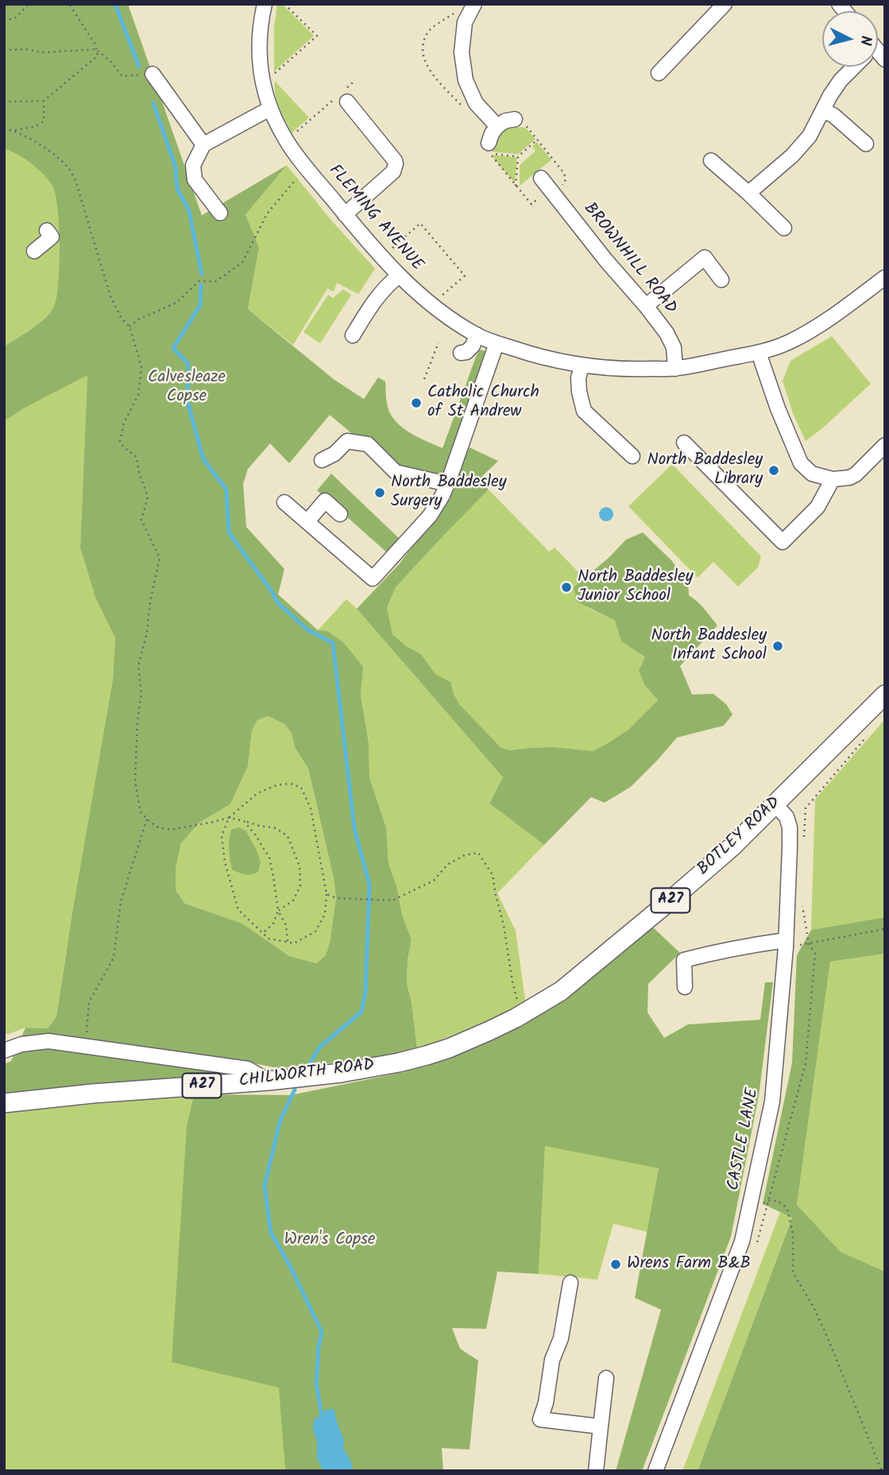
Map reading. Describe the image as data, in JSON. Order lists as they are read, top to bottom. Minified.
{"streets":{"main road":["BOTLEY ROAD","A27","CHILWORTH ROAD"],"street":["FLEMING AVENUE","BROWNHILL ROAD","CASTLE LANE"]},"crossings":[["FLEMING AVENUE","BROWNHILL ROAD"],["BOTLEY ROAD","CHILWORTH ROAD"],["BOTLEY ROAD","CASTLE LANE"]],"parks":["Calvesleaze Copse","Wren's Copse"],"places":["Catholic Church of St Andrew","North Baddesley Library","North Baddesley Surgery","North Baddesley Junior School","North Baddesley Infant School","Wrens Farm B&B"],"north":"right"}
